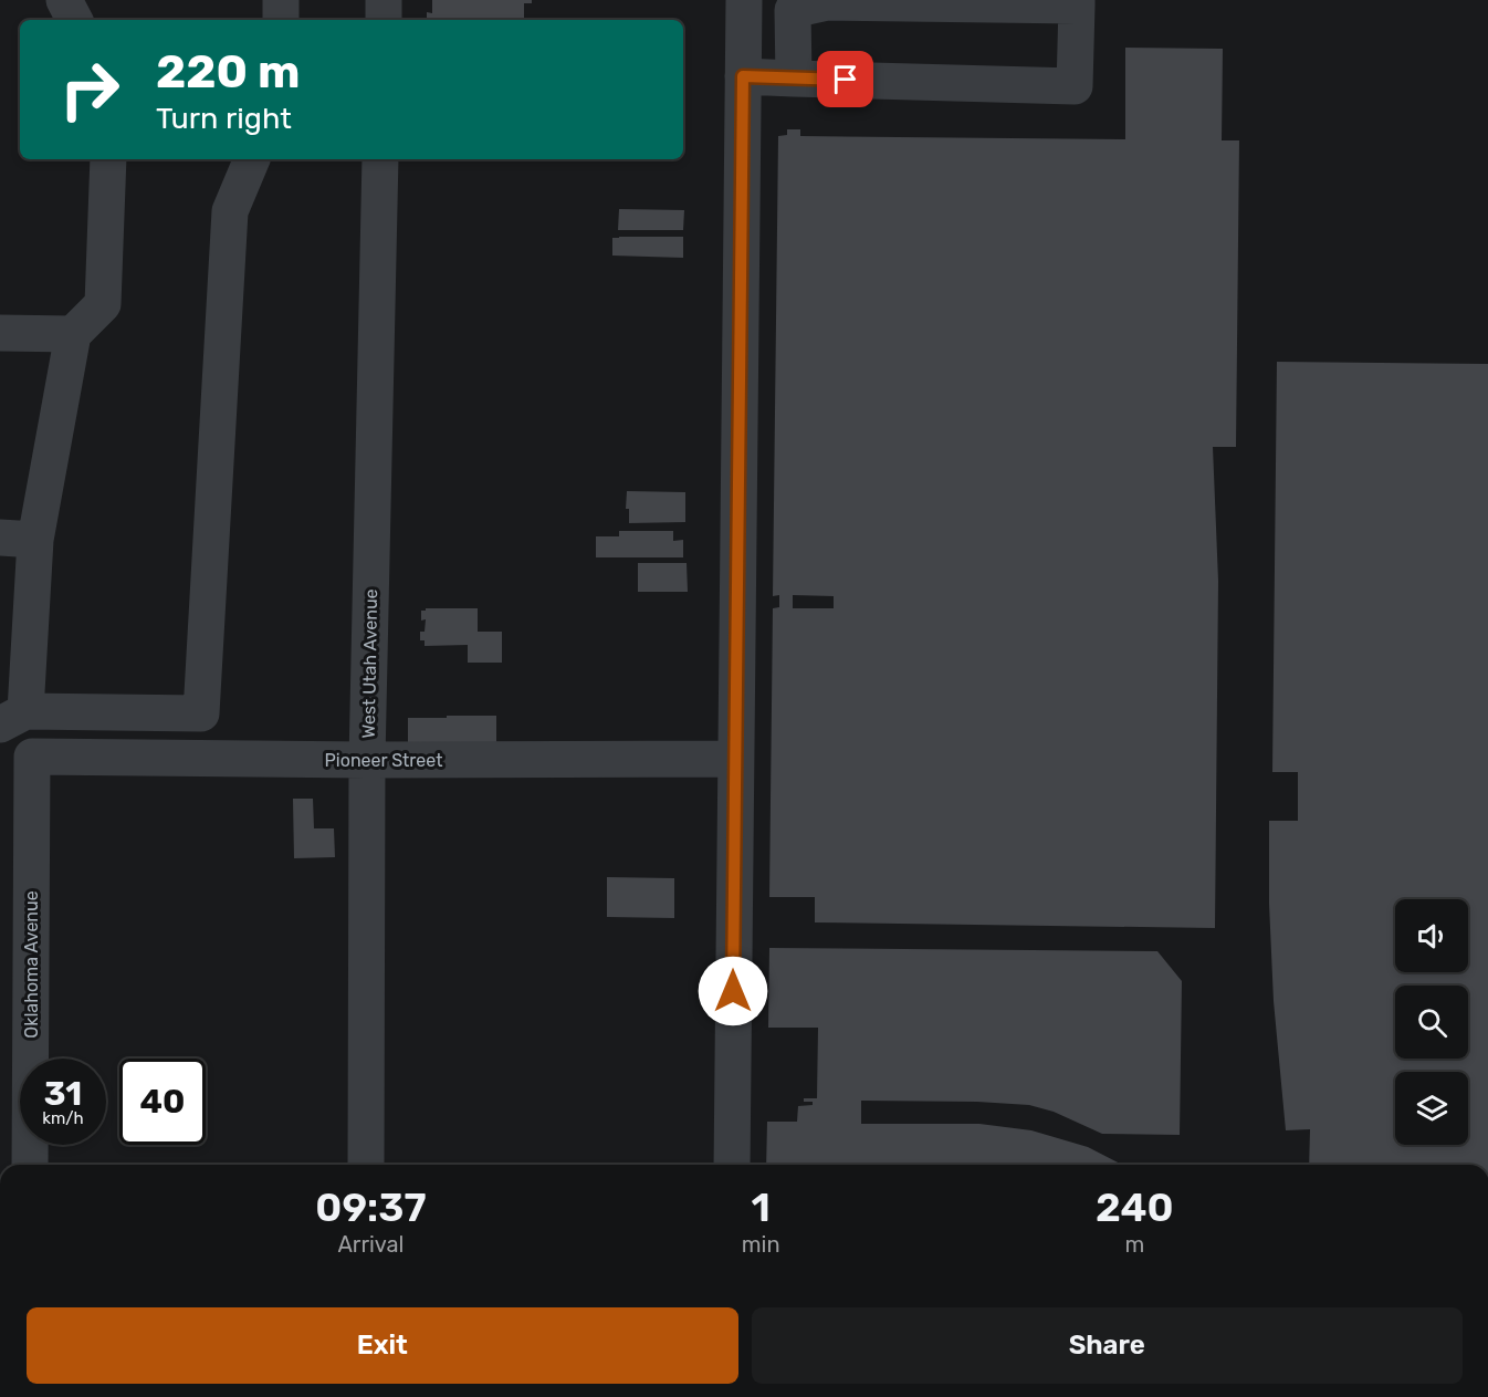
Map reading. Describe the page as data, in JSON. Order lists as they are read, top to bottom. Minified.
{"streets":{"street":["West Utah Avenue","Pioneer Street","Oklahoma Avenue"]},"crossings":[["West Utah Avenue","Pioneer Street"],["Pioneer Street","Oklahoma Avenue"]],"page":{"turn":["220 m","Turn right"],"speed":"31 km/h","limit":"40","eta":["09:37","Arrival","1","min","240","m"],"buttons":["Exit","Share"]}}
